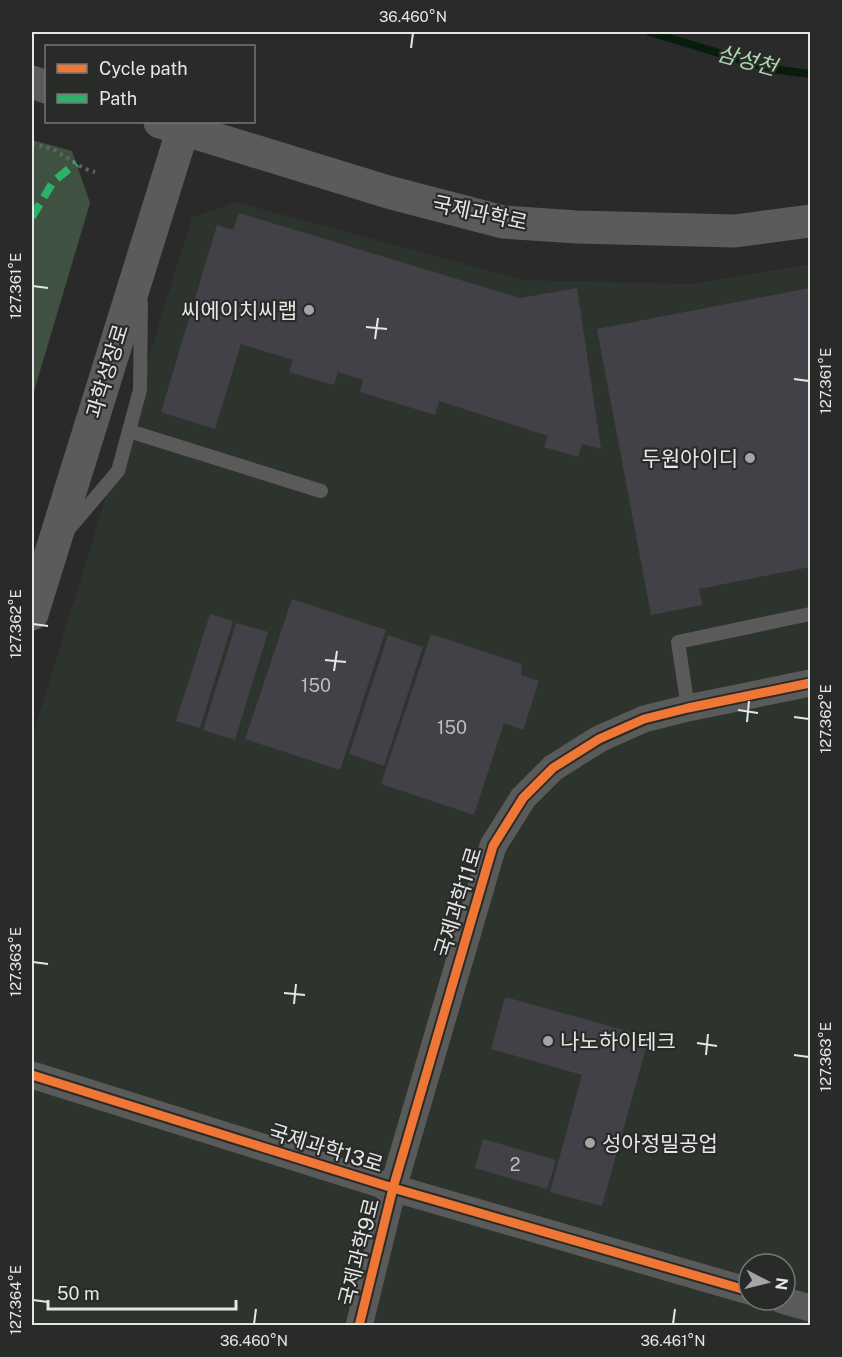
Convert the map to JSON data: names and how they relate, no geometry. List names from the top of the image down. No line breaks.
{"streets":{"street":["국제과학로","과학성장로","국제과학11로","국제과학13로","국제과학9로"]},"crossings":[["국제과학로","과학성장로"],["국제과학11로","국제과학13로"],["국제과학11로","국제과학9로"],["국제과학13로","국제과학9로"]],"water":["삼성천"],"places":["씨에이치씨랩","두원아이디","나노하이테크","성아정밀공업"],"house_numbers":["150","150","2"],"legend":["Cycle path","Path"],"scale_bar":"50 m","north":"right","coordinates":["36.460°N","127.361°E","127.362°E","127.363°E","127.364°E","36.461°N"]}
